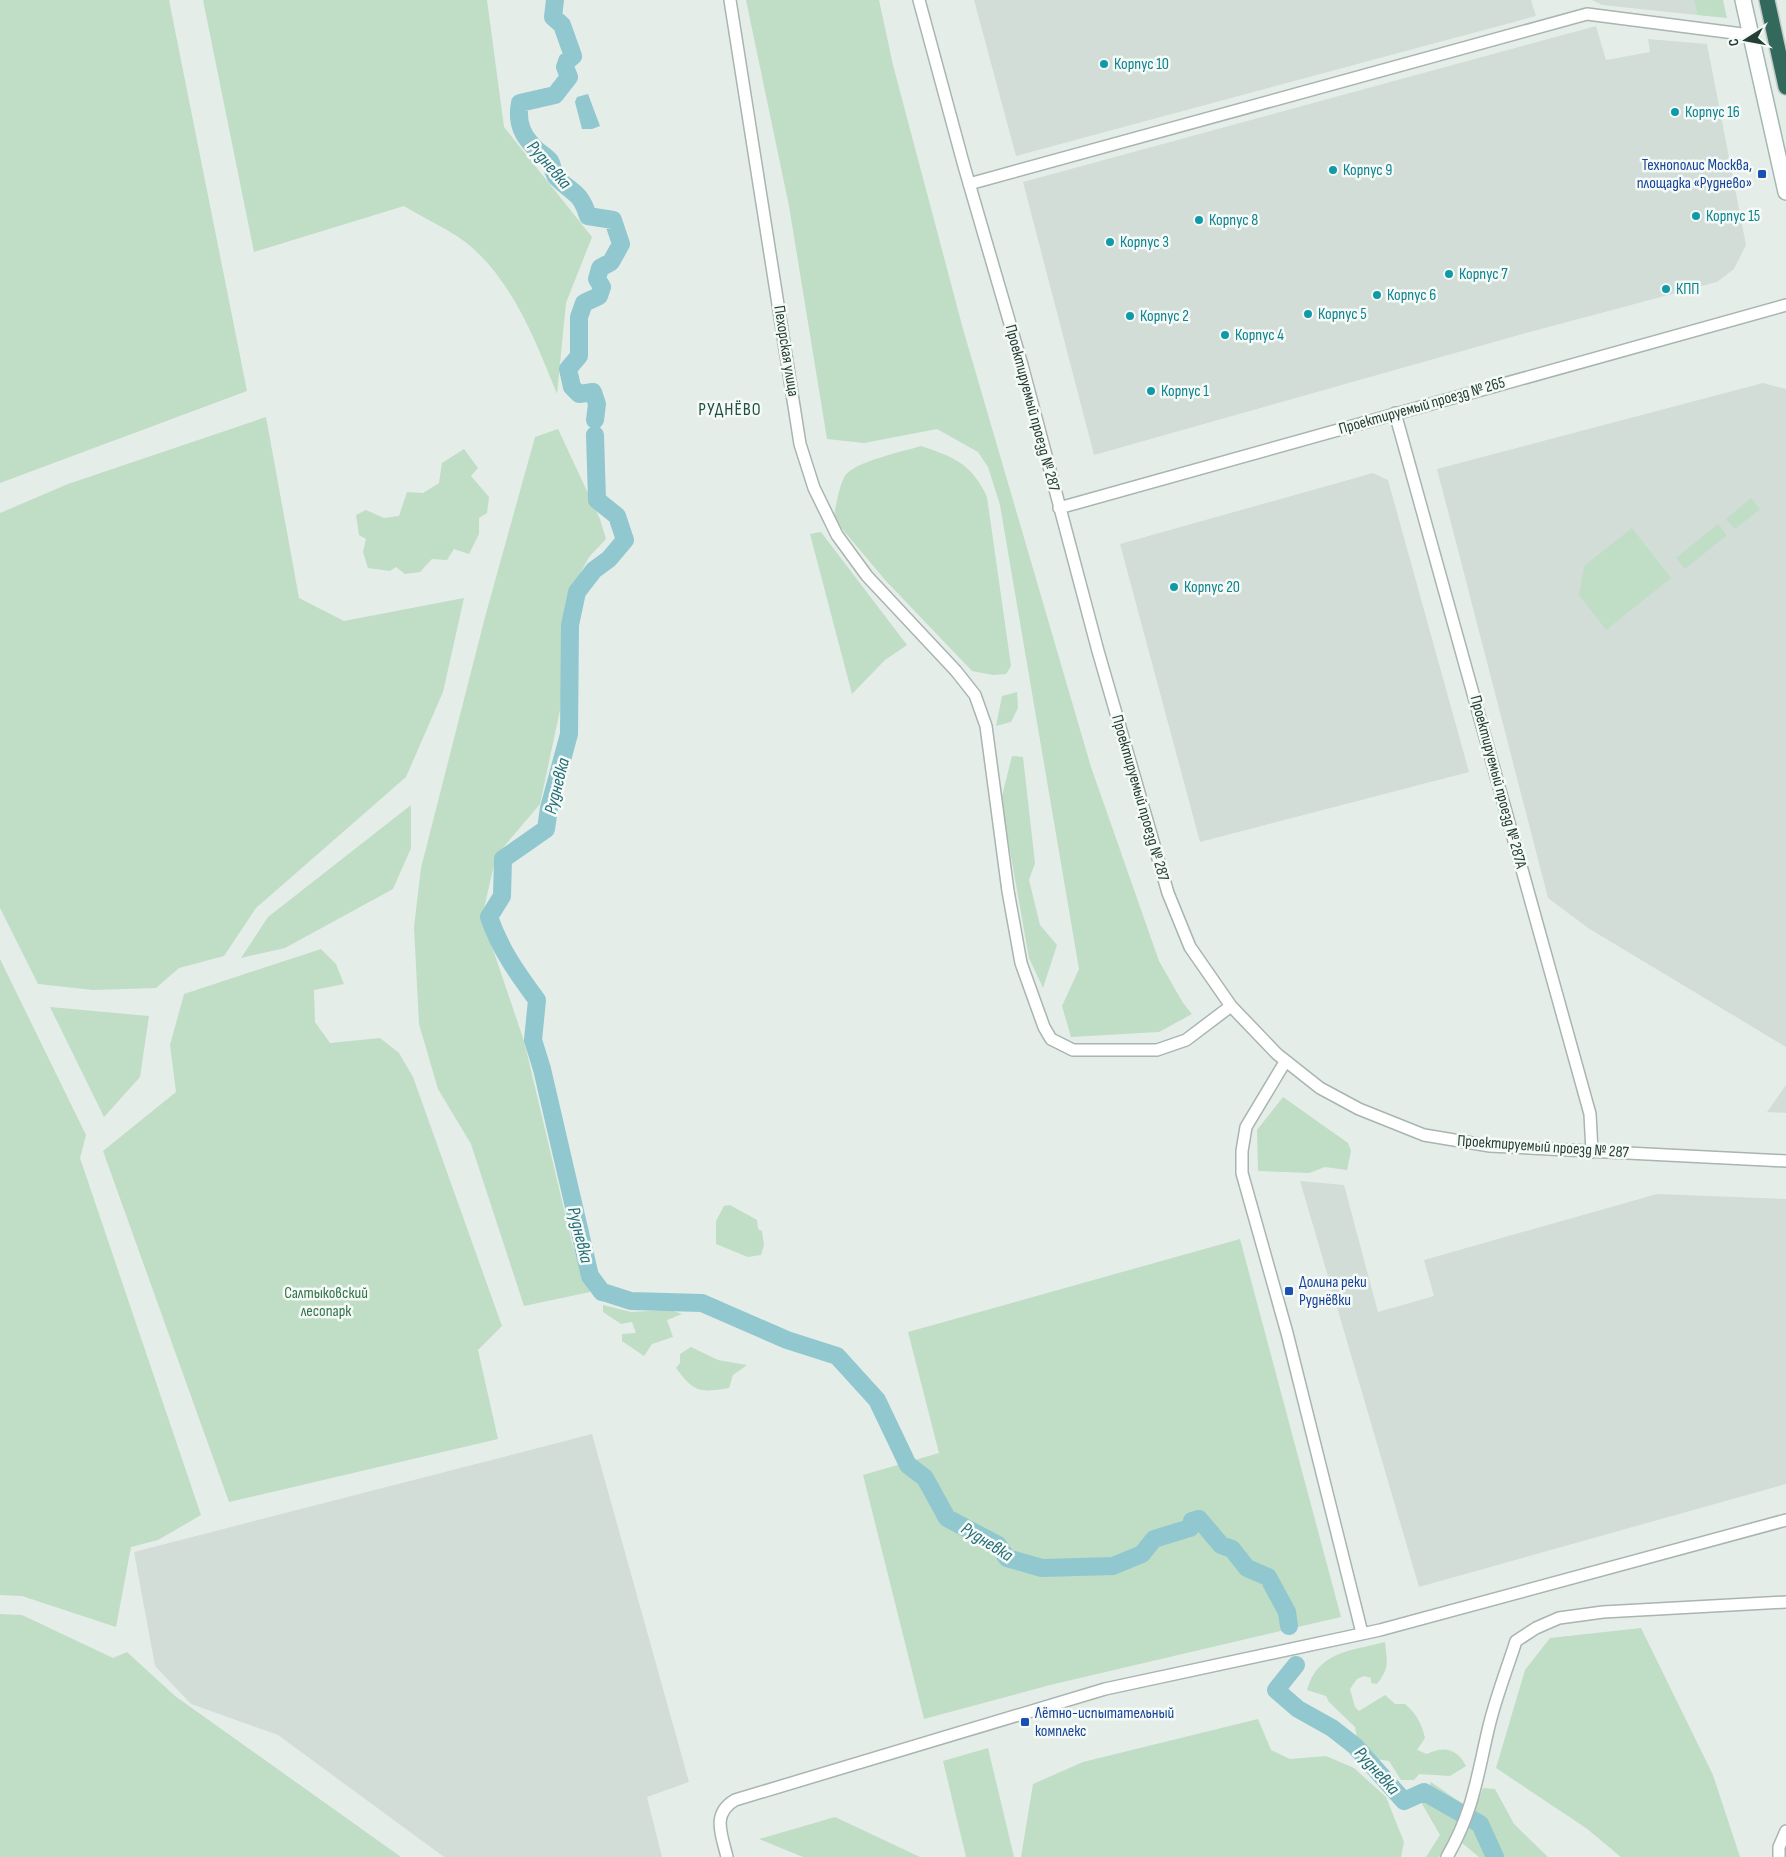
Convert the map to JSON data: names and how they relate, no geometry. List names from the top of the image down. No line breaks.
{"streets":{"street":["Пехорская улица","Проектируемый проезд № 265","Проектируемый проезд № 287","Проектируемый проезд № 287А"]},"crossings":[["Пехорская улица","Проектируемый проезд № 287"],["Проектируемый проезд № 265","Проектируемый проезд № 287"],["Проектируемый проезд № 265","Проектируемый проезд № 287А"],["Проектируемый проезд № 287","Проектируемый проезд № 287А"]],"districts":["РУДНЁВО"],"water":["Рудневка"],"parks":["Салтыковский лесопарк"],"places":{"other":["Корпус 10","Корпус 16","Корпус 9","Корпус 15","Корпус 8","Корпус 3","Корпус 7","КПП","Корпус 6","Корпус 5","Корпус 2","Корпус 4","Корпус 1","Корпус 20"],"transit":["Технополис Москва, площадка «Руднево»","Долина реки Руднёвки","Лётно-испытательный комплекс"]},"north":"left"}
